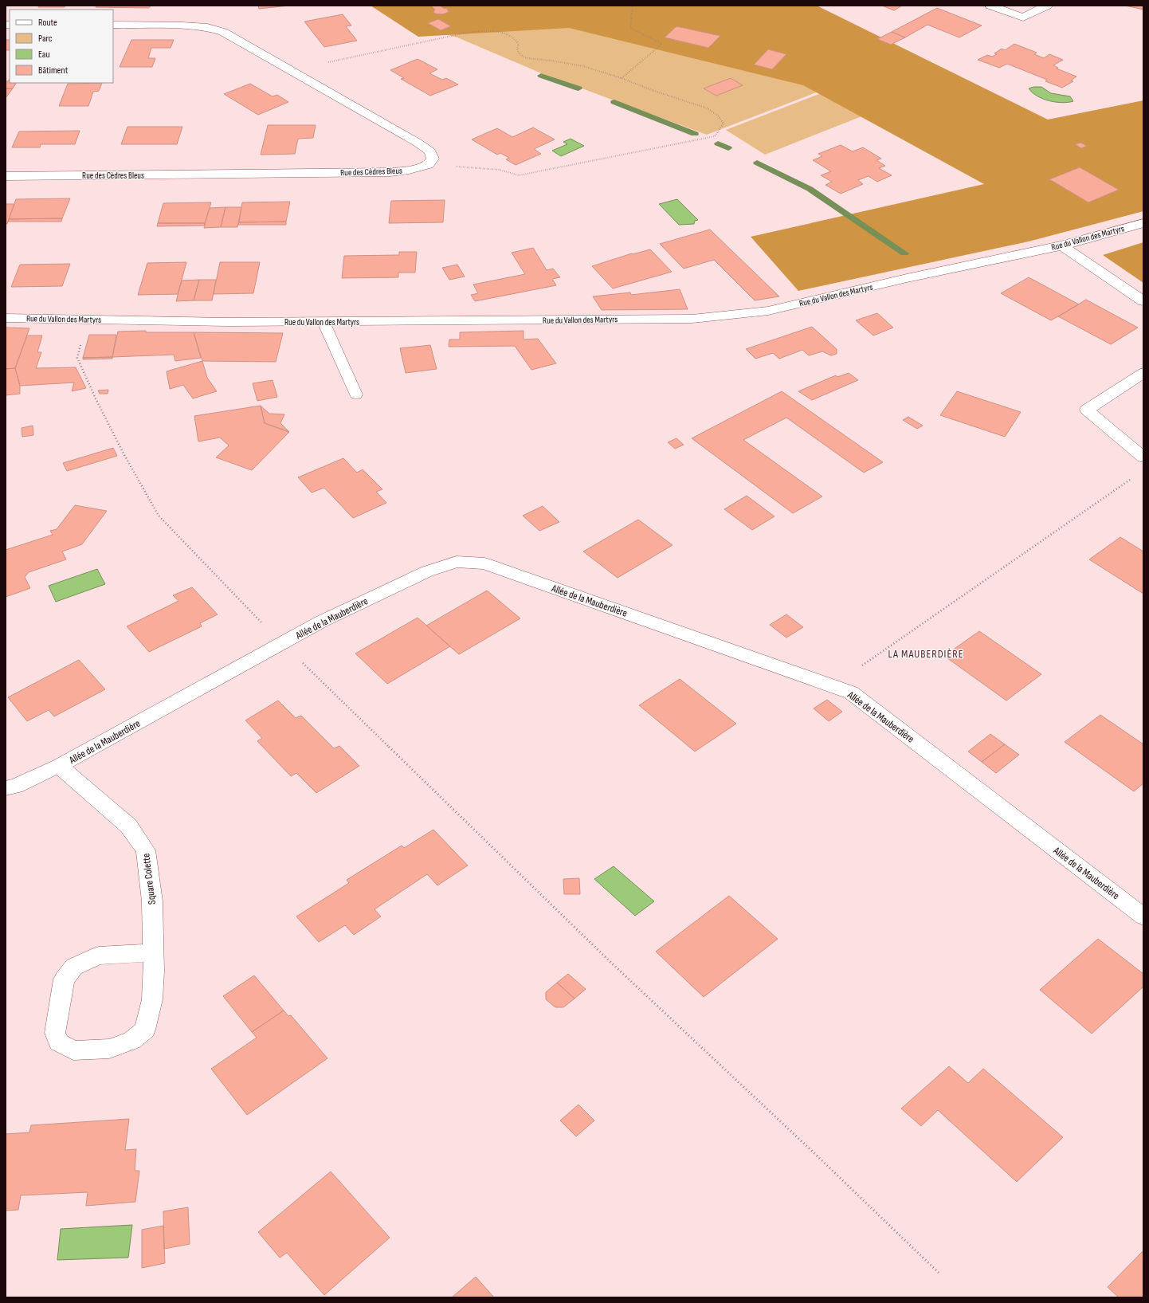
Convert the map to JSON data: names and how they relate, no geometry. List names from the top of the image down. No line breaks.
{"streets":{"street":["Rue des Cèdres Bleus","Rue du Vallon des Martyrs","Allée de la Mauberdière","Square Colette"]},"crossings":[["Allée de la Mauberdière","Square Colette"]],"districts":["LA MAUBERDIÈRE"],"legend":["Route","Parc","Eau","Bâtiment"]}
